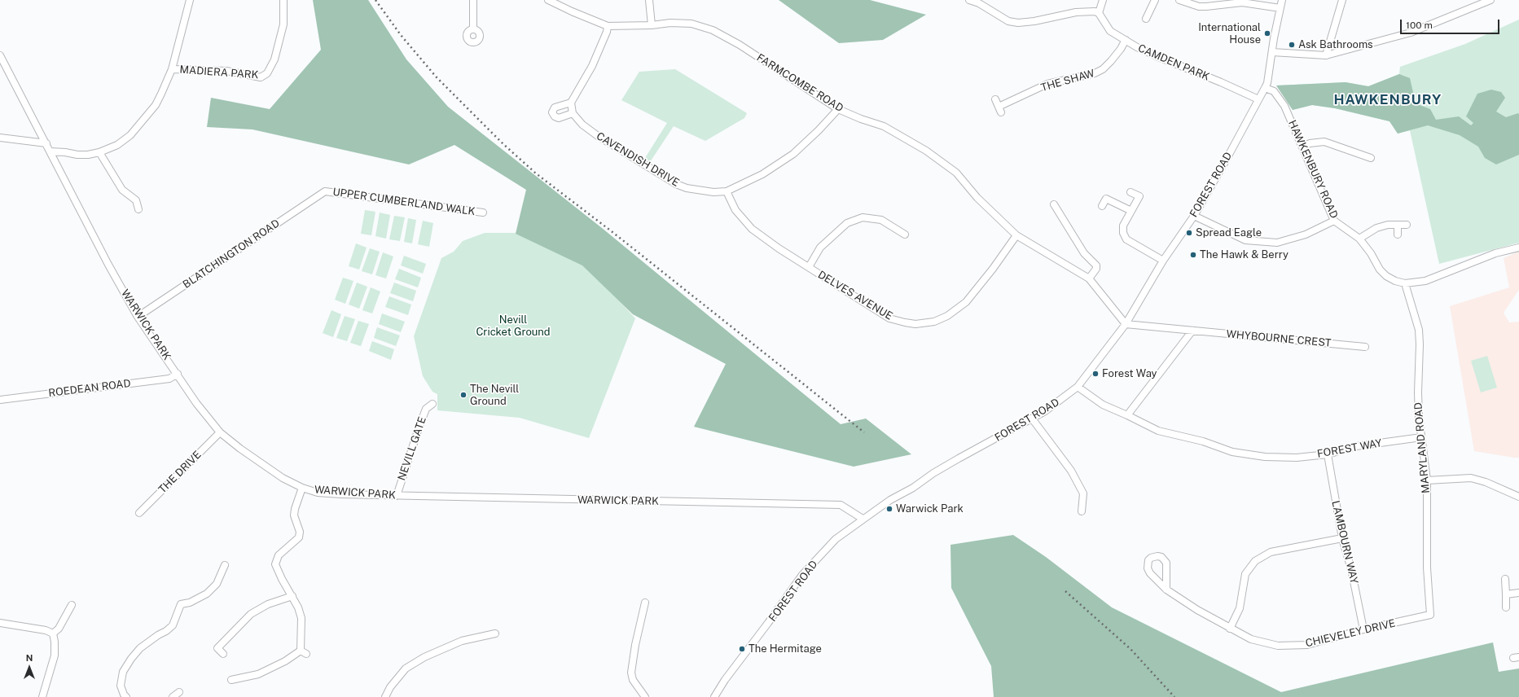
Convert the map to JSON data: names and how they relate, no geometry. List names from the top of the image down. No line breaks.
{"streets":{"street":["CAMDEN PARK","MADIERA PARK","THE SHAW","FARMCOMBE ROAD","CAVENDISH DRIVE","HAWKENBURY ROAD","FOREST ROAD","UPPER CUMBERLAND WALK","BLATCHINGTON ROAD","DELVES AVENUE","WARWICK PARK","WHYBOURNE CREST","ROEDEAN ROAD","MARYLAND ROAD","NEVILL GATE","FOREST WAY","THE DRIVE","LAMBOURN WAY","CHIEVELEY DRIVE"]},"crossings":[["CAMDEN PARK","THE SHAW"],["CAMDEN PARK","FOREST ROAD"],["FARMCOMBE ROAD","CAVENDISH DRIVE"],["FARMCOMBE ROAD","FOREST ROAD"],["FARMCOMBE ROAD","DELVES AVENUE"],["FARMCOMBE ROAD","WHYBOURNE CREST"],["CAVENDISH DRIVE","DELVES AVENUE"],["HAWKENBURY ROAD","FOREST ROAD"],["HAWKENBURY ROAD","MARYLAND ROAD"],["FOREST ROAD","WARWICK PARK"],["FOREST ROAD","WHYBOURNE CREST"],["FOREST ROAD","FOREST WAY"],["UPPER CUMBERLAND WALK","BLATCHINGTON ROAD"],["BLATCHINGTON ROAD","WARWICK PARK"],["WARWICK PARK","ROEDEAN ROAD"],["WARWICK PARK","NEVILL GATE"],["WARWICK PARK","THE DRIVE"],["MARYLAND ROAD","FOREST WAY"],["MARYLAND ROAD","CHIEVELEY DRIVE"],["FOREST WAY","LAMBOURN WAY"],["LAMBOURN WAY","CHIEVELEY DRIVE"]],"districts":["HAWKENBURY"],"parks":["Nevill Cricket Ground"],"places":["International House","Ask Bathrooms","Spread Eagle","The Hawk & Berry","Forest Way","The Nevill Ground","Warwick Park","The Hermitage"],"scale_bar":"100 m","north":"top"}
